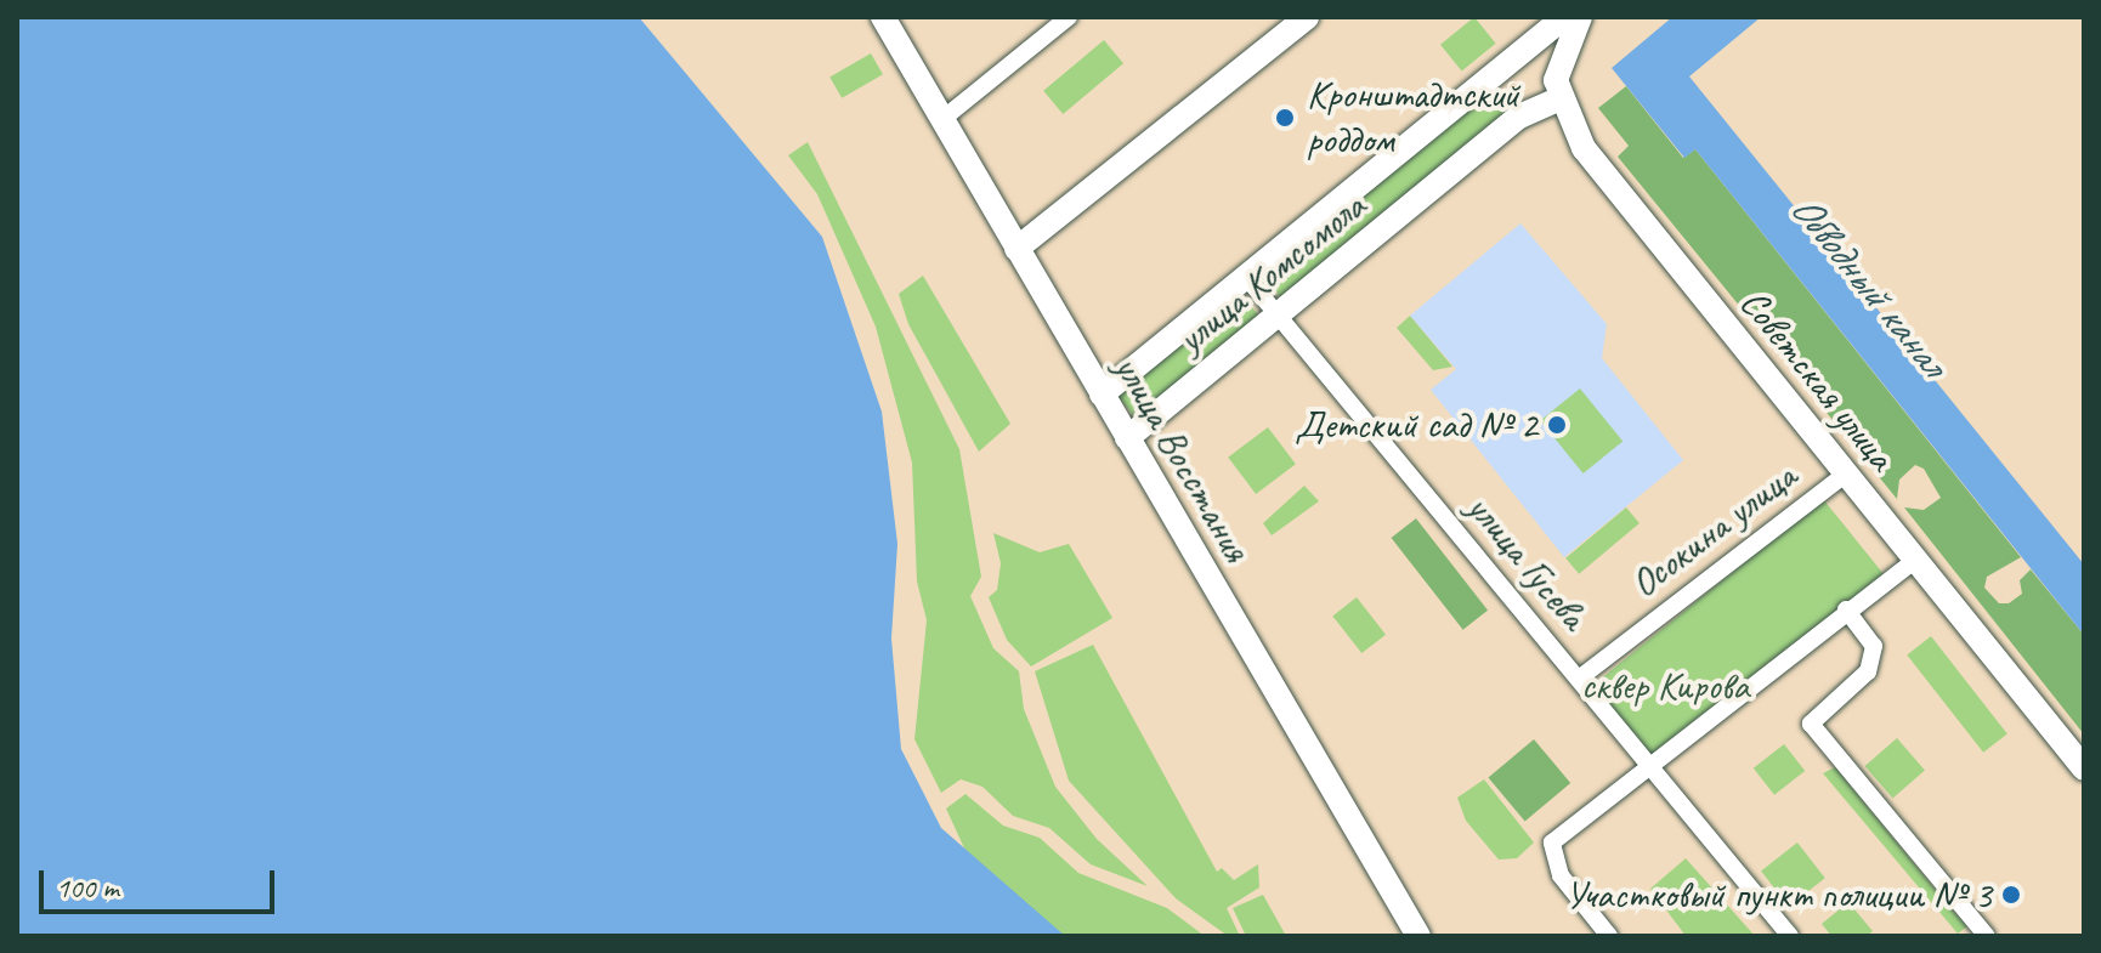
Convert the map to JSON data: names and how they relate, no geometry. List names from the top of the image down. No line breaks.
{"streets":{"street":["улица Комсомола","Советская улица","улица Восстания","Осокина улица","улица Гусева"]},"crossings":[["улица Комсомола","Советская улица"],["улица Комсомола","улица Восстания"],["улица Комсомола","улица Гусева"],["Советская улица","Осокина улица"],["Осокина улица","улица Гусева"]],"water":["Обводный канал"],"parks":["сквер Кирова"],"places":["Кронштадтский роддом","Детский сад № 2","Участковый пункт полиции № 3"],"scale_bar":"100 m"}
